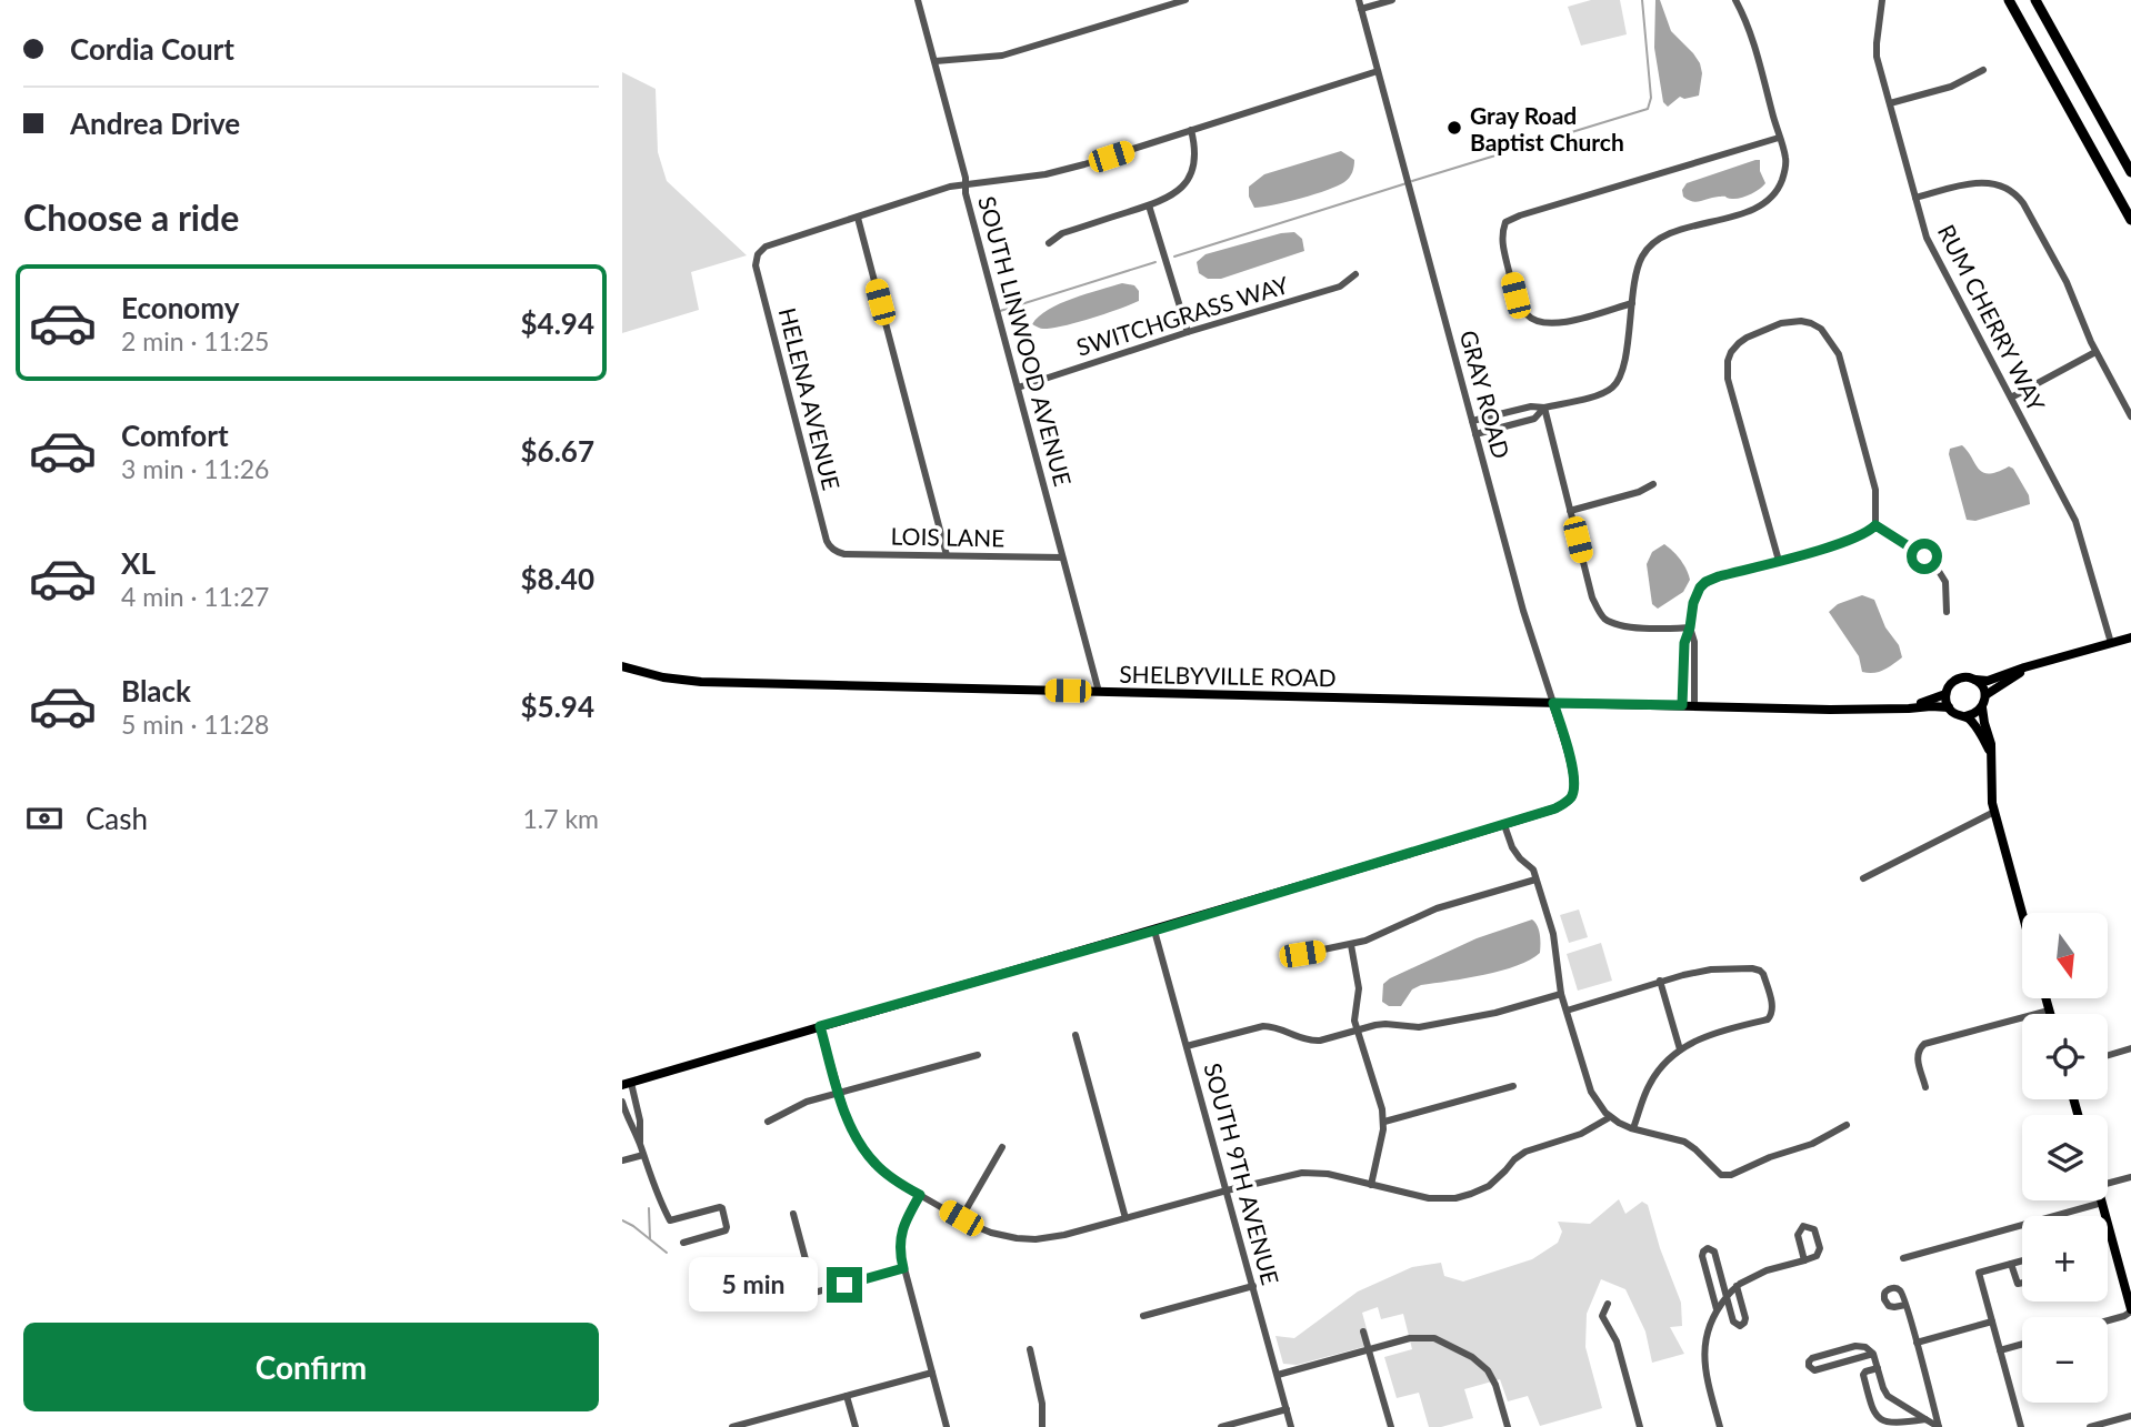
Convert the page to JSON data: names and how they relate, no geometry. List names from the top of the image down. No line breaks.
{"streets":{"main road":["GRAY ROAD","SHELBYVILLE ROAD"],"street":["SWITCHGRASS WAY","RUM CHERRY WAY","SOUTH LINWOOD AVENUE","HELENA AVENUE","LOIS LANE","SOUTH 9TH AVENUE"]},"crossings":[["SWITCHGRASS WAY","SOUTH LINWOOD AVENUE"],["SOUTH LINWOOD AVENUE","LOIS LANE"],["SOUTH LINWOOD AVENUE","SHELBYVILLE ROAD"],["GRAY ROAD","SHELBYVILLE ROAD"],["HELENA AVENUE","LOIS LANE"]],"places":["Gray Road Baptist Church"],"north":"bottom","page":{"banner":["Cordia Court","Andrea Drive"],"heading":"Choose a ride","list":[{"name":"Economy","note":"2 min · 11:25","value":"$4.94"},{"name":"Comfort","note":"3 min · 11:26","value":"$6.67"},{"name":"XL","note":"4 min · 11:27","value":"$8.40"},{"name":"Black","note":"5 min · 11:28","value":"$5.94"}],"pay":["Cash","1.7 km"],"map_buttons":["+","−"],"bubble":"5 min","buttons":"Confirm"}}
